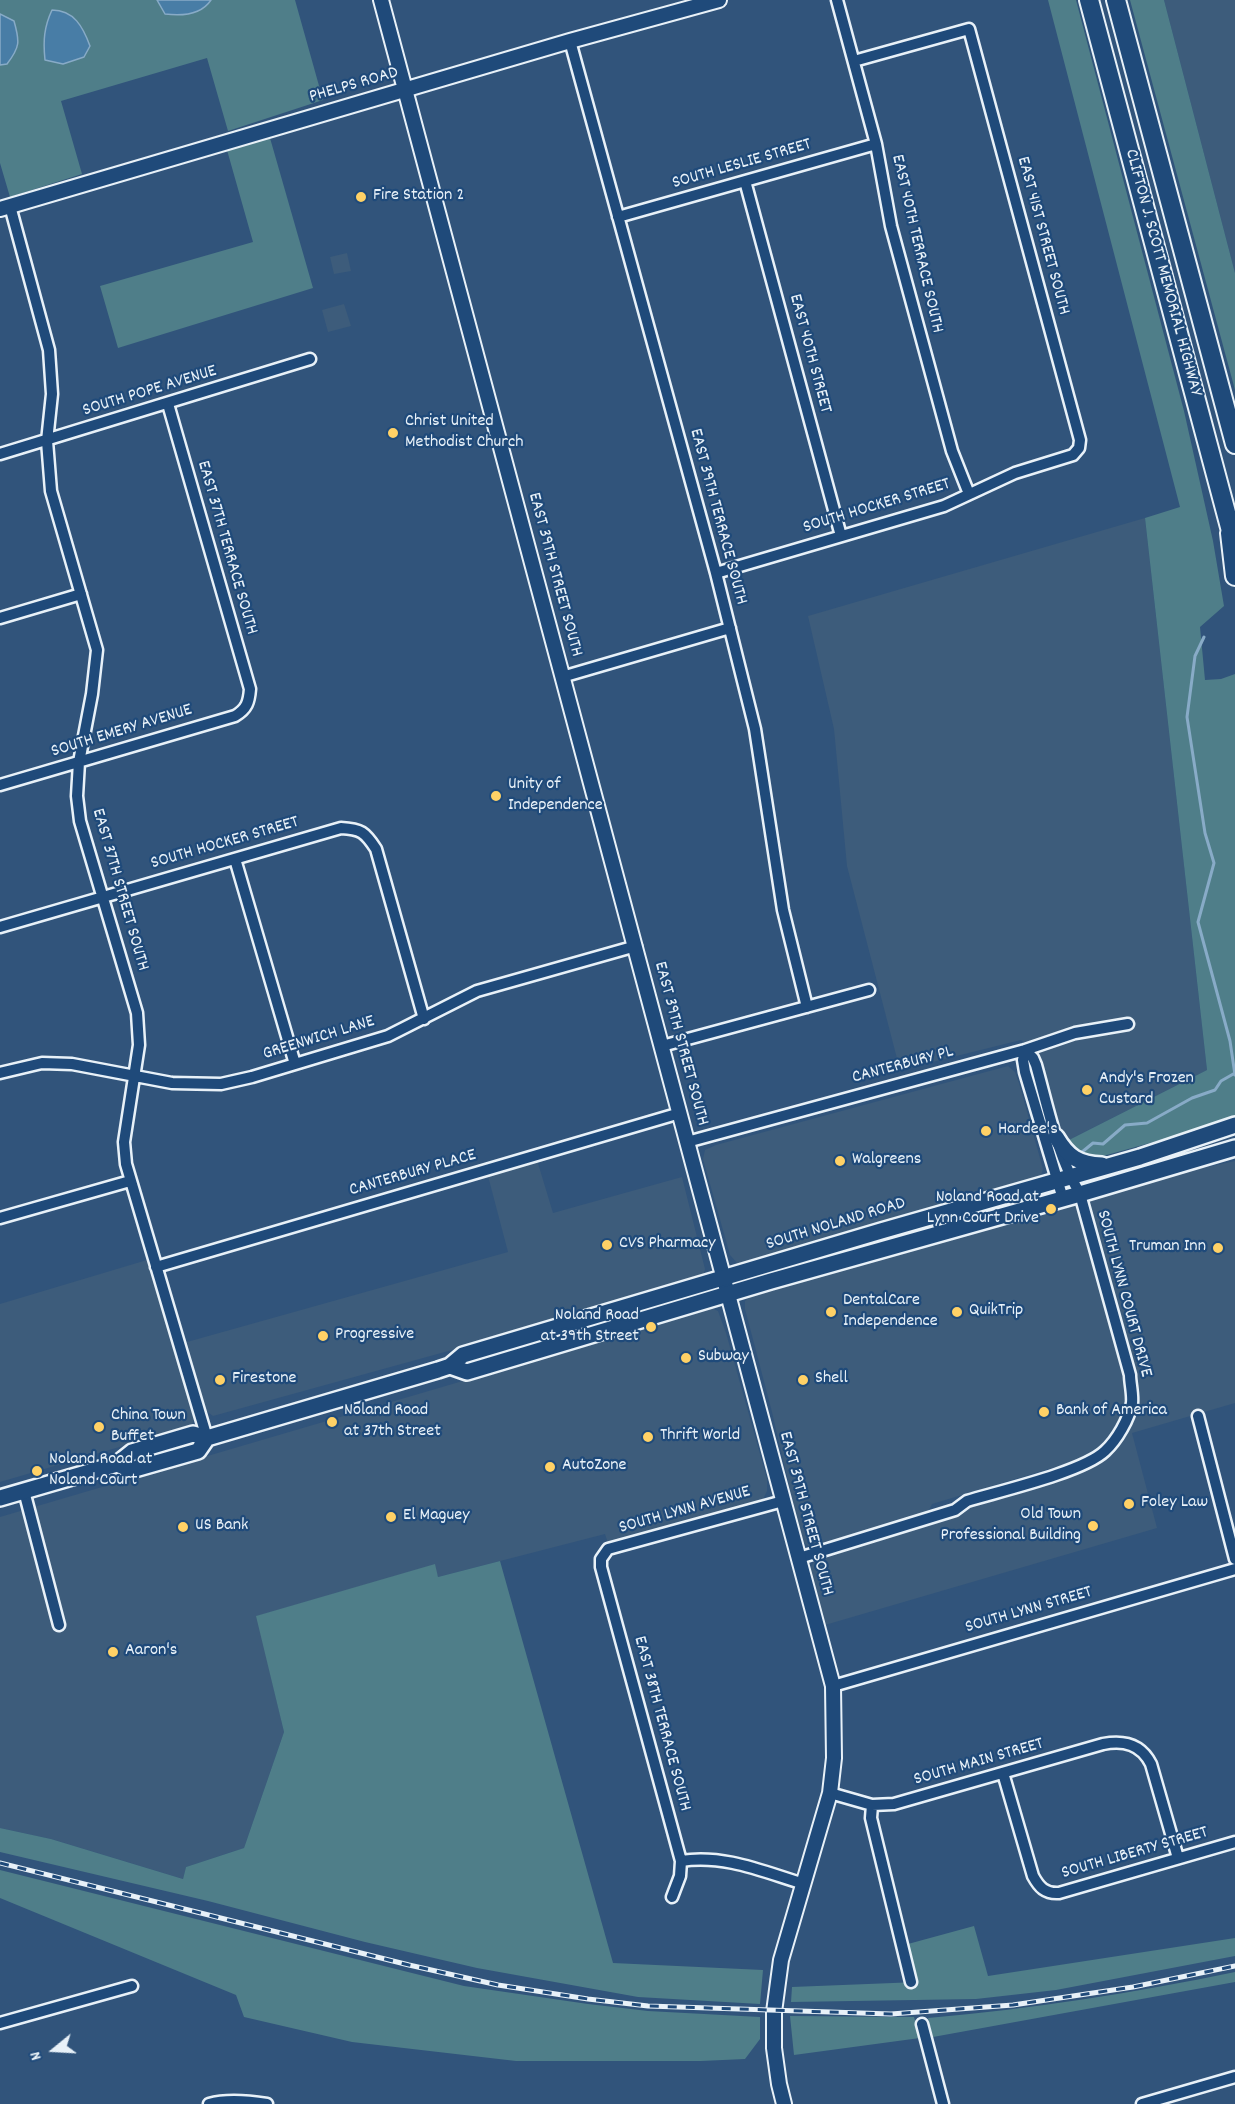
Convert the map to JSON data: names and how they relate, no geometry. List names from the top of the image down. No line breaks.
{"streets":{"highway":["CLIFTON J. SCOTT MEMORIAL HIGHWAY"],"main road":["PHELPS ROAD","EAST 39TH STREET SOUTH","SOUTH NOLAND ROAD"],"street":["SOUTH LESLIE STREET","EAST 41ST STREET SOUTH","EAST 40TH TERRACE SOUTH","EAST 40TH STREET","SOUTH POPE AVENUE","SOUTH HOCKER STREET","EAST 39TH TERRACE SOUTH","EAST 37TH TERRACE SOUTH","SOUTH EMERY AVENUE","EAST 37TH STREET SOUTH","GREENWICH LANE","CANTERBURY PL","CANTERBURY PLACE","SOUTH LYNN COURT DRIVE","SOUTH LYNN AVENUE","SOUTH LYNN STREET","EAST 38TH TERRACE SOUTH","SOUTH MAIN STREET","SOUTH LIBERTY STREET"]},"crossings":[["PHELPS ROAD","EAST 39TH TERRACE SOUTH"],["PHELPS ROAD","EAST 39TH STREET SOUTH"],["PHELPS ROAD","EAST 37TH STREET SOUTH"],["SOUTH LESLIE STREET","EAST 40TH TERRACE SOUTH"],["SOUTH LESLIE STREET","EAST 40TH STREET"],["SOUTH LESLIE STREET","EAST 39TH TERRACE SOUTH"],["EAST 41ST STREET SOUTH","EAST 40TH TERRACE SOUTH"],["EAST 41ST STREET SOUTH","SOUTH HOCKER STREET"],["EAST 40TH TERRACE SOUTH","SOUTH HOCKER STREET"],["EAST 40TH STREET","SOUTH HOCKER STREET"],["SOUTH POPE AVENUE","EAST 37TH TERRACE SOUTH"],["SOUTH POPE AVENUE","EAST 37TH STREET SOUTH"],["SOUTH HOCKER STREET","EAST 39TH TERRACE SOUTH"],["SOUTH HOCKER STREET","EAST 37TH STREET SOUTH"],["SOUTH HOCKER STREET","GREENWICH LANE"],["EAST 37TH TERRACE SOUTH","SOUTH EMERY AVENUE"],["EAST 39TH STREET SOUTH","GREENWICH LANE"],["EAST 39TH STREET SOUTH","CANTERBURY PL"],["EAST 39TH STREET SOUTH","CANTERBURY PLACE"],["EAST 39TH STREET SOUTH","SOUTH NOLAND ROAD"],["EAST 39TH STREET SOUTH","SOUTH LYNN COURT DRIVE"],["EAST 39TH STREET SOUTH","SOUTH LYNN AVENUE"],["EAST 39TH STREET SOUTH","SOUTH LYNN STREET"],["EAST 39TH STREET SOUTH","SOUTH MAIN STREET"],["SOUTH EMERY AVENUE","EAST 37TH STREET SOUTH"],["EAST 37TH STREET SOUTH","GREENWICH LANE"],["EAST 37TH STREET SOUTH","CANTERBURY PLACE"],["EAST 37TH STREET SOUTH","SOUTH NOLAND ROAD"],["CANTERBURY PL","SOUTH LYNN COURT DRIVE"],["SOUTH NOLAND ROAD","SOUTH LYNN COURT DRIVE"],["SOUTH LYNN AVENUE","EAST 38TH TERRACE SOUTH"],["SOUTH MAIN STREET","SOUTH LIBERTY STREET"]],"places":["Fire Station 2","Christ United Methodist Church","Unity of Independence","Andy's Frozen Custard","Hardee's","Walgreens","Noland Road at Lynn Court Drive","CVS Pharmacy","Truman Inn","DentalCare Independence","QuikTrip","Noland Road at 39th Street","Progressive","Subway","Firestone","Shell","Bank of America","Noland Road at 37th Street","China Town Buffet","Thrift World","AutoZone","Noland Road at Noland Court","Foley Law","El Maguey","Old Town Professional Building","US Bank","Aaron's"],"north":"left"}
